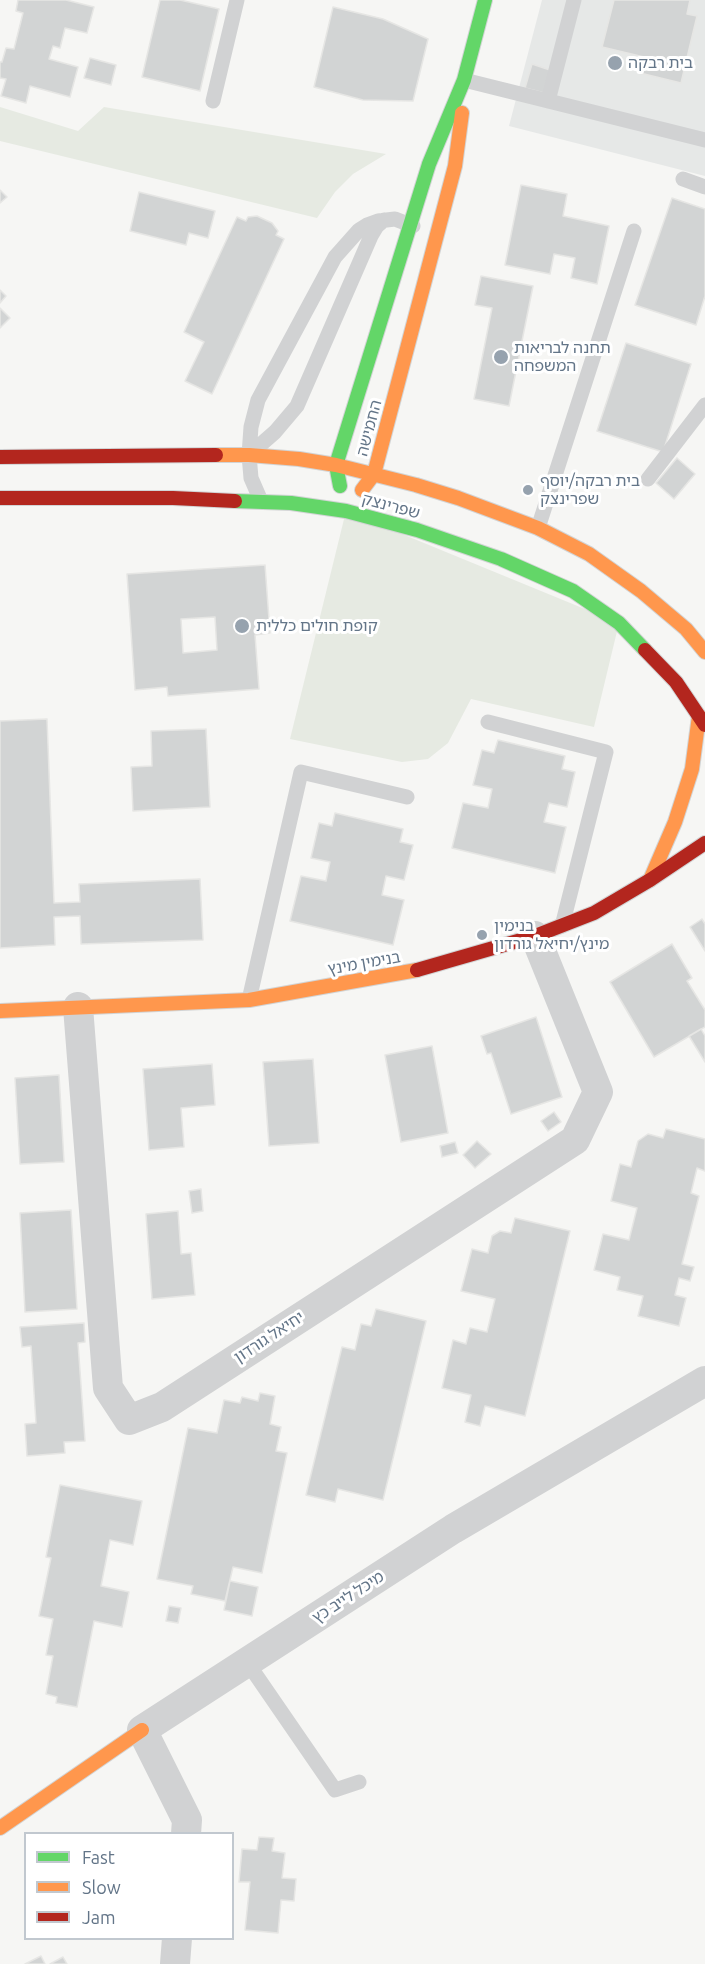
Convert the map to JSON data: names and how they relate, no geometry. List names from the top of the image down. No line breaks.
{"streets":{"street":["החמישה","שפרינצק","בנימין מינץ","יחיאל גורדון","מיכל לייב כץ"]},"crossings":[["החמישה","שפרינצק"],["בנימין מינץ","יחיאל גורדון"]],"places":["בית רבקה","תחנה לבריאות המשפחה","בית רבקה/יוסף שפרינצק","קופת חולים כללית","בנימין מינץ/יחיאל גורדון"],"legend":["Fast","Slow","Jam"]}
